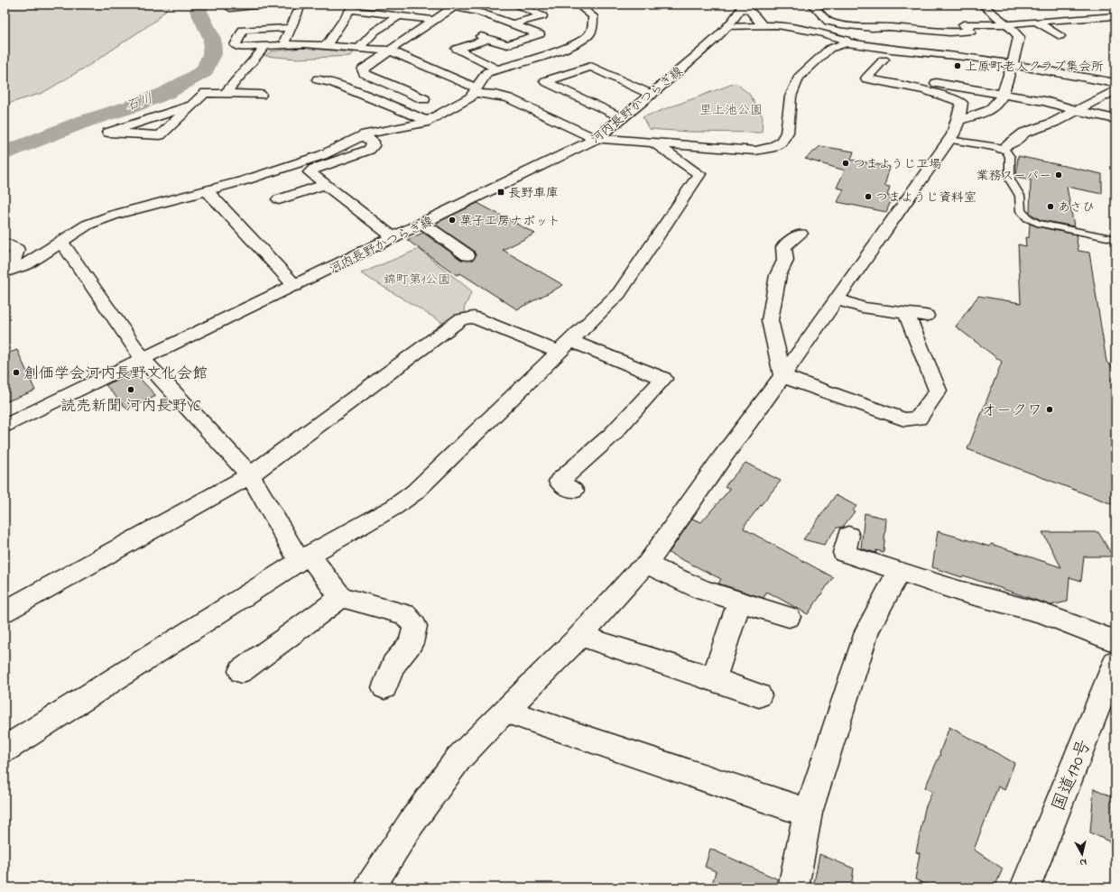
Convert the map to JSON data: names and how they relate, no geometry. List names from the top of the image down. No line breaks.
{"streets":{"main road":["河内長野かつらぎ線","国道170号"]},"water":["石川"],"parks":["里上池公園","錦町第1公園"],"places":{"other":["上原町老人クラブ集会所","つまようじ工場","業務スーパー","つまようじ資料室","あさひ","菓子工房ナボット","創価学会河内長野文化会館","読売新聞 河内長野YC","オークワ"],"transit":["長野車庫"]},"north":"bottom"}
